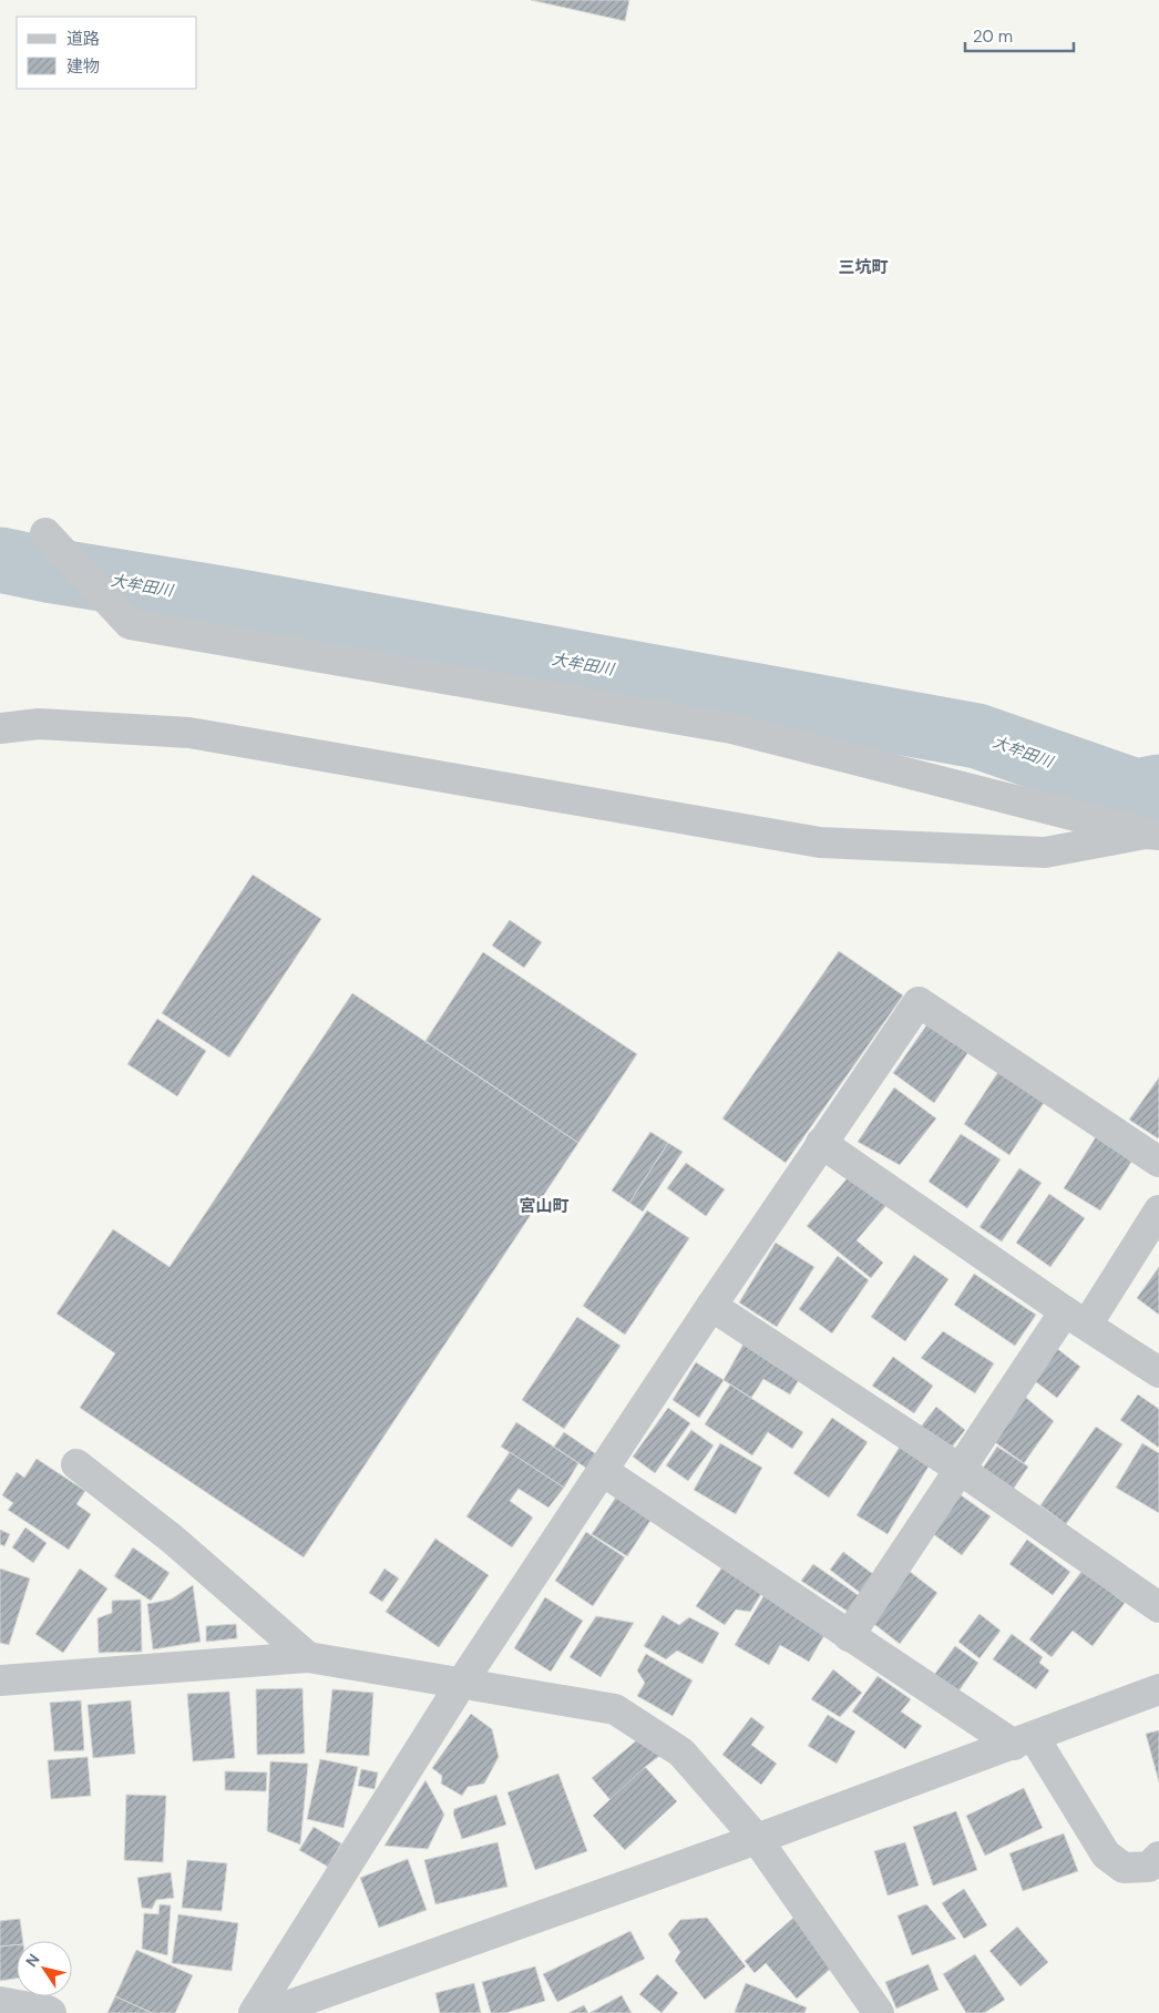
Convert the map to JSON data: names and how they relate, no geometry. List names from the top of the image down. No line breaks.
{"districts":["三坑町","宮山町"],"water":["大牟田川"],"legend":["道路","建物"],"scale_bar":"20 m","north":"top left"}
